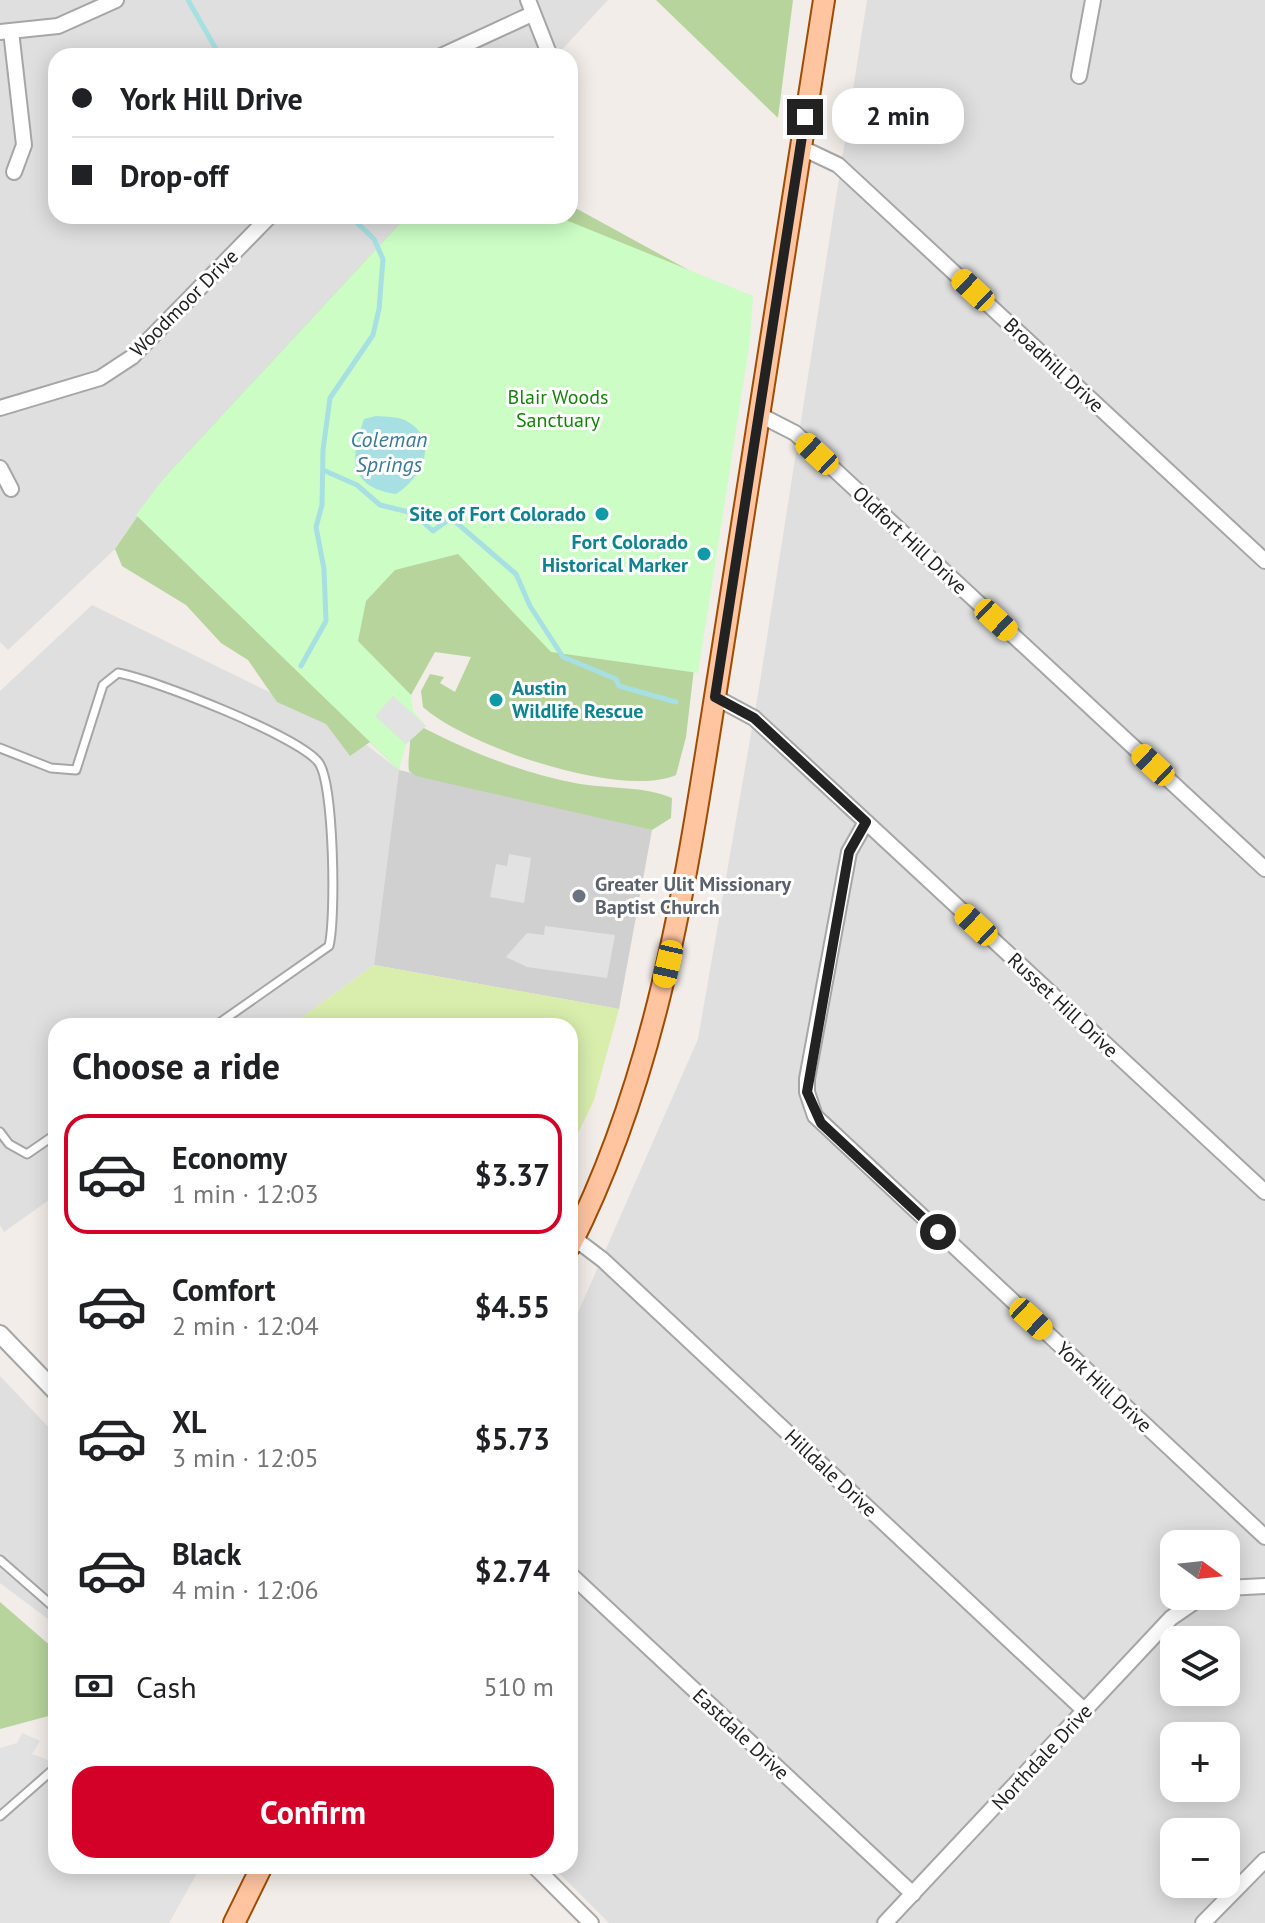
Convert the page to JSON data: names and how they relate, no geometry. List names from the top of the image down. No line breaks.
{"streets":{"street":["Woodmoor Drive","Broadhill Drive","Oldfort Hill Drive","Russet Hill Drive","York Hill Drive","Hilldale Drive","Eastdale Drive","Northdale Drive"]},"crossings":[["Russet Hill Drive","York Hill Drive"],["Hilldale Drive","Northdale Drive"],["Eastdale Drive","Northdale Drive"]],"water":["Coleman Springs"],"parks":["Blair Woods Sanctuary"],"places":["Site of Fort Colorado","Fort Colorado Historical Marker","Austin Wildlife Rescue","Greater Ulit Missionary Baptist Church"],"north":"right","page":{"banner":["York Hill Drive","Drop-off"],"bubble":"2 min","heading":"Choose a ride","list":[{"name":"Economy","note":"1 min · 12:03","value":"$3.37"},{"name":"Comfort","note":"2 min · 12:04","value":"$4.55"},{"name":"XL","note":"3 min · 12:05","value":"$5.73"},{"name":"Black","note":"4 min · 12:06","value":"$2.74"}],"map_buttons":["+","−"],"pay":["Cash","510 m"],"buttons":"Confirm"}}
